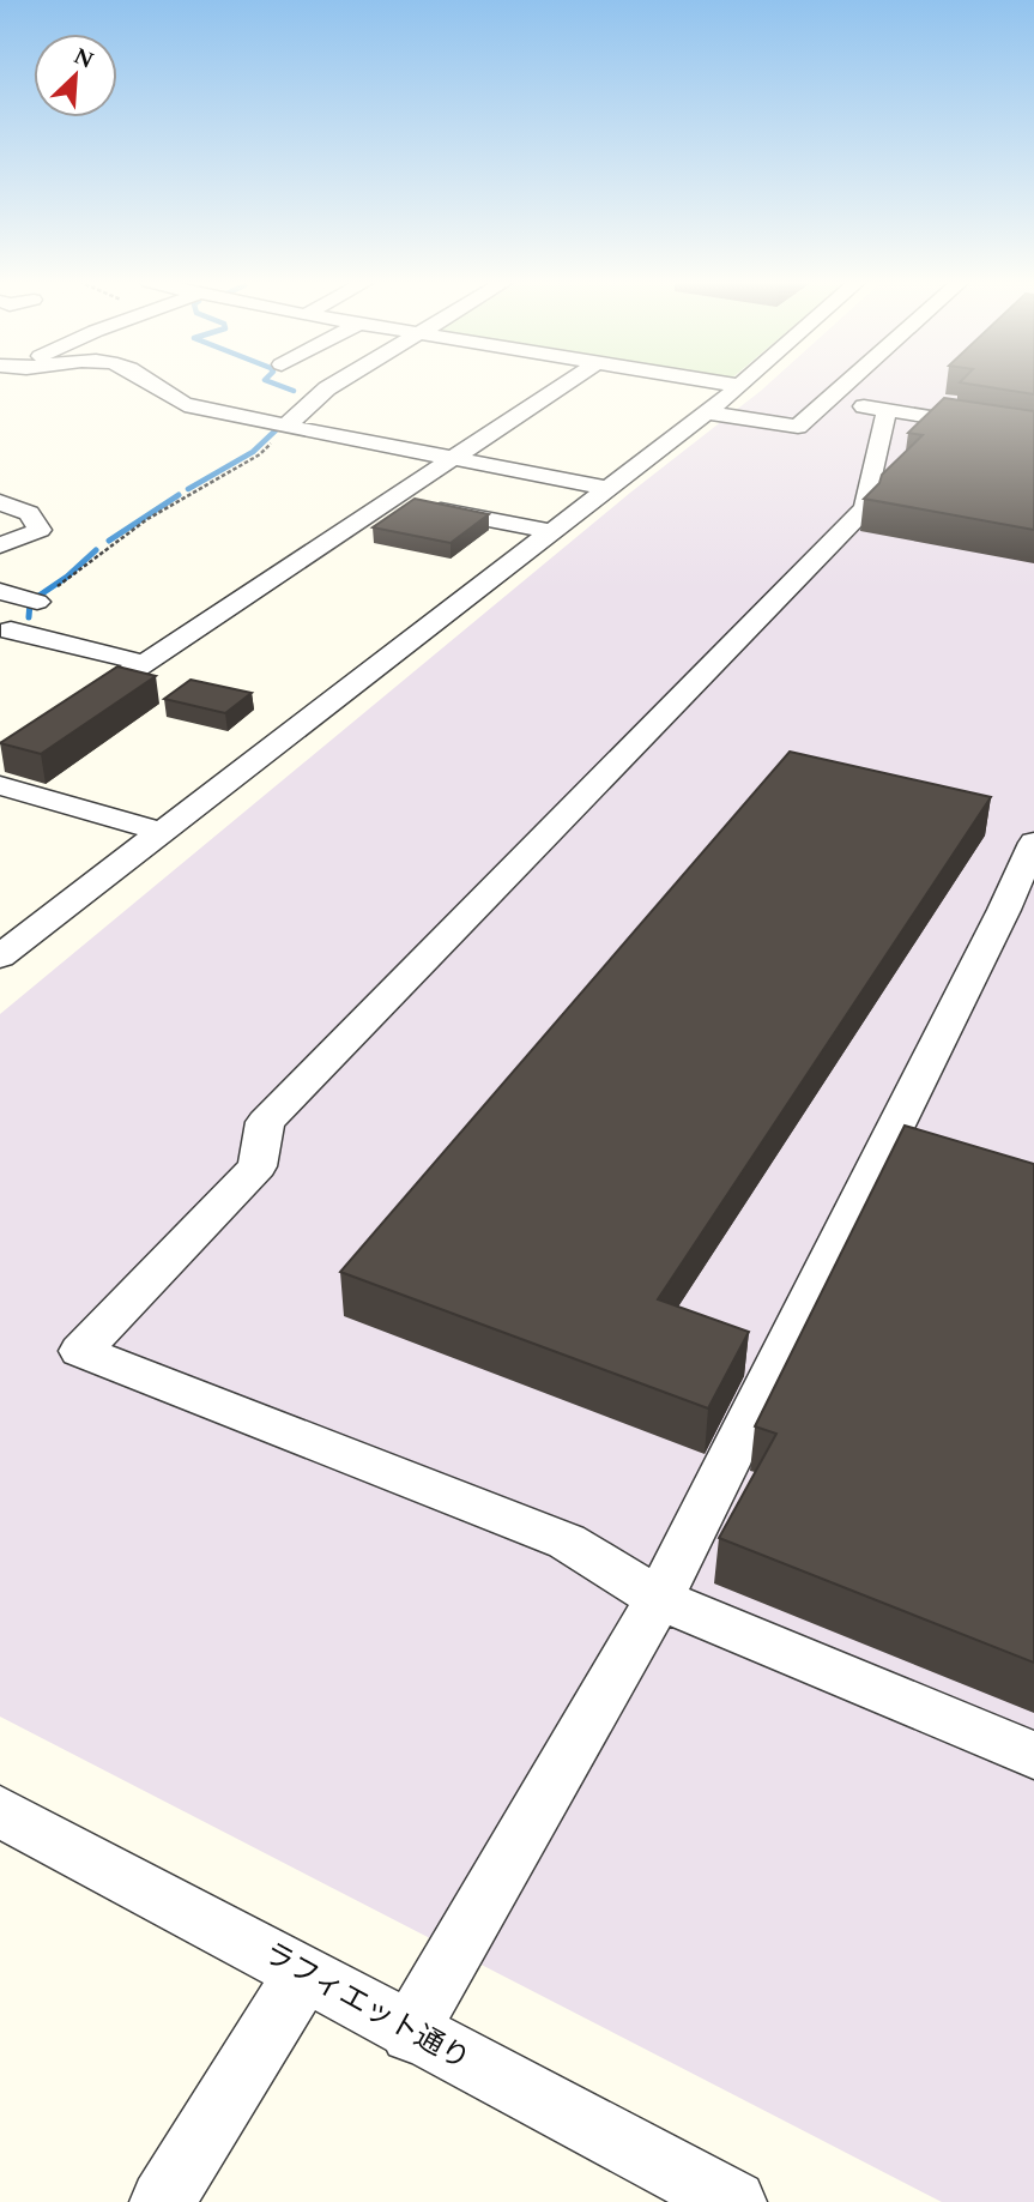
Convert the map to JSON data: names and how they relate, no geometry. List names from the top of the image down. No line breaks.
{"streets":{"street":["ラフィエット通り"]},"north":"top right"}
